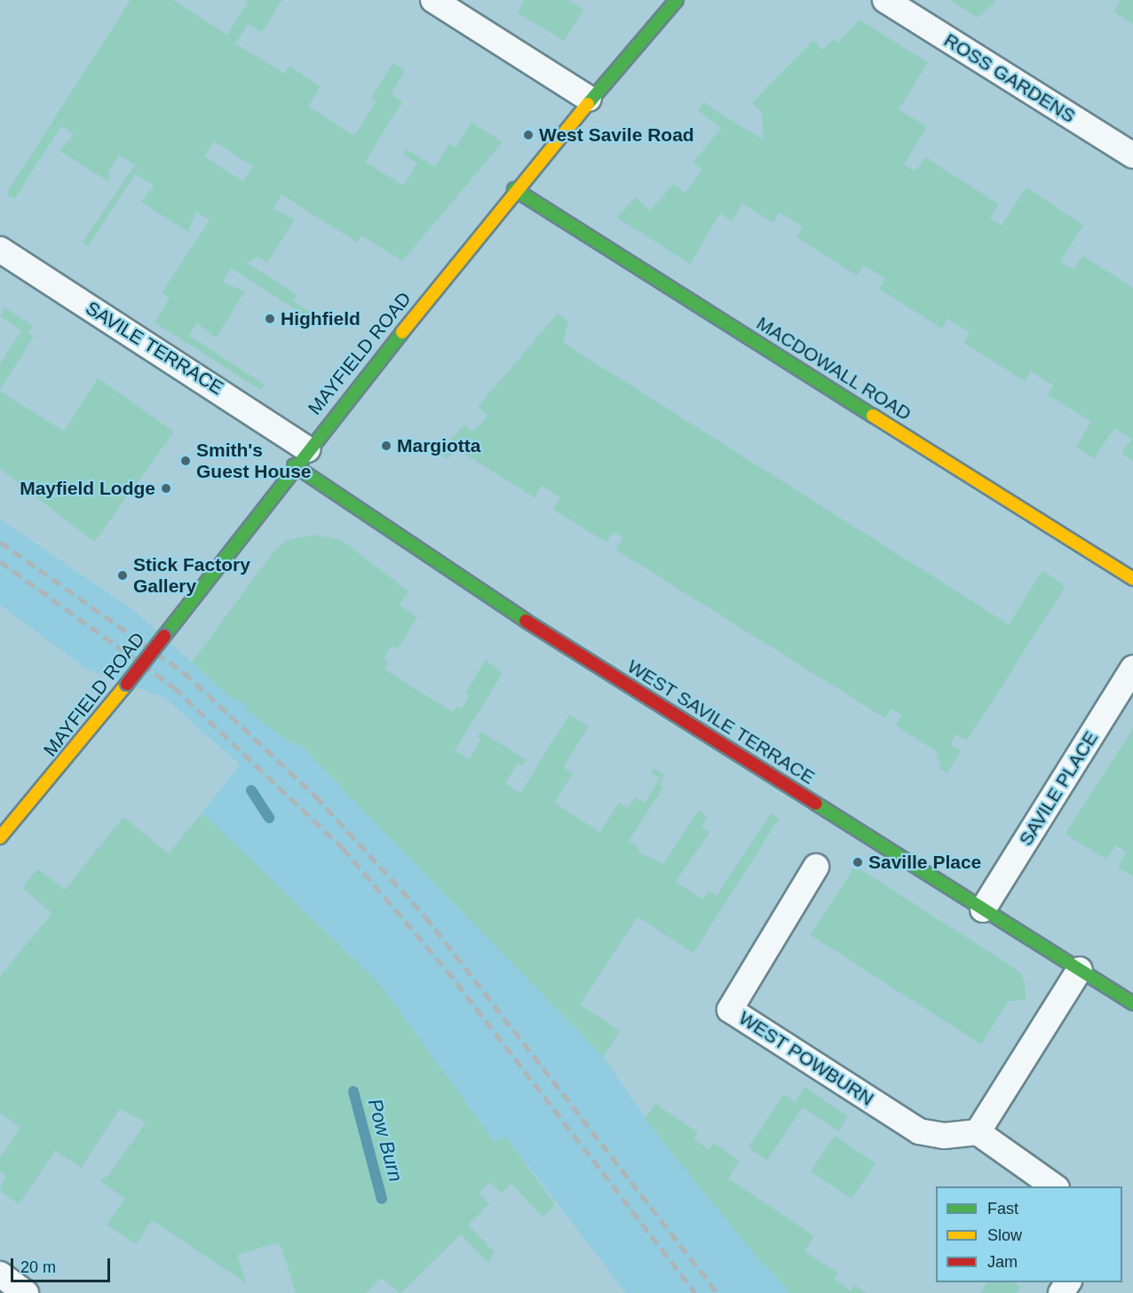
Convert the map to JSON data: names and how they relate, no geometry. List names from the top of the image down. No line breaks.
{"streets":{"street":["ROSS GARDENS","SAVILE TERRACE","MAYFIELD ROAD","MACDOWALL ROAD","WEST SAVILE TERRACE","SAVILE PLACE","WEST POWBURN"]},"crossings":[["SAVILE TERRACE","MAYFIELD ROAD"],["SAVILE TERRACE","WEST SAVILE TERRACE"],["MAYFIELD ROAD","MACDOWALL ROAD"],["MAYFIELD ROAD","WEST SAVILE TERRACE"],["WEST SAVILE TERRACE","SAVILE PLACE"]],"water":["Pow Burn"],"places":["West Savile Road","Highfield","Margiotta","Smith's Guest House","Mayfield Lodge","Stick Factory Gallery","Saville Place"],"legend":["Fast","Slow","Jam"],"scale_bar":"20 m"}
